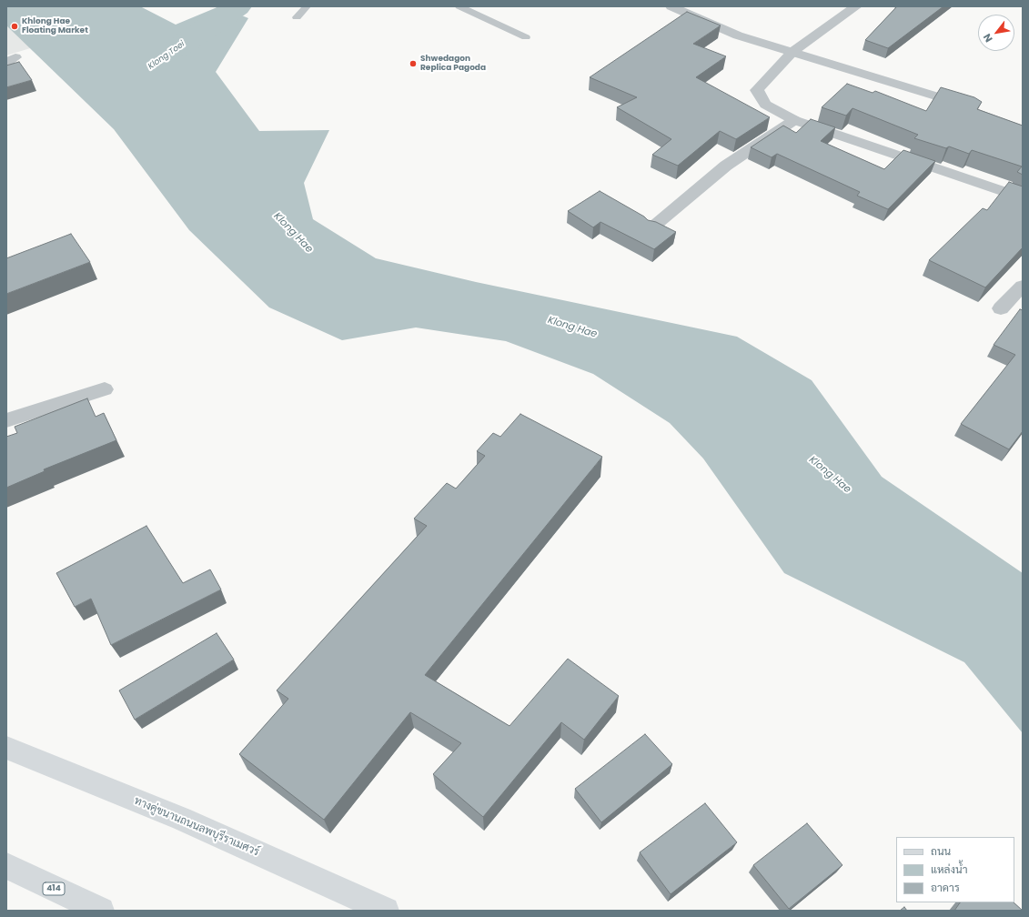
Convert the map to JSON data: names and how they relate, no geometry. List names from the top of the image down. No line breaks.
{"streets":{"main road":["ทางคู่ขนานถนนลพบุรีราเมศวร์","414"]},"water":["Klong Toei","Klong Hae"],"places":["Khlong Hae Floating Market","Shwedagon Replica Pagoda"],"legend":["ถนน","แหล่งน้ำ","อาคาร"],"north":"bottom left"}
